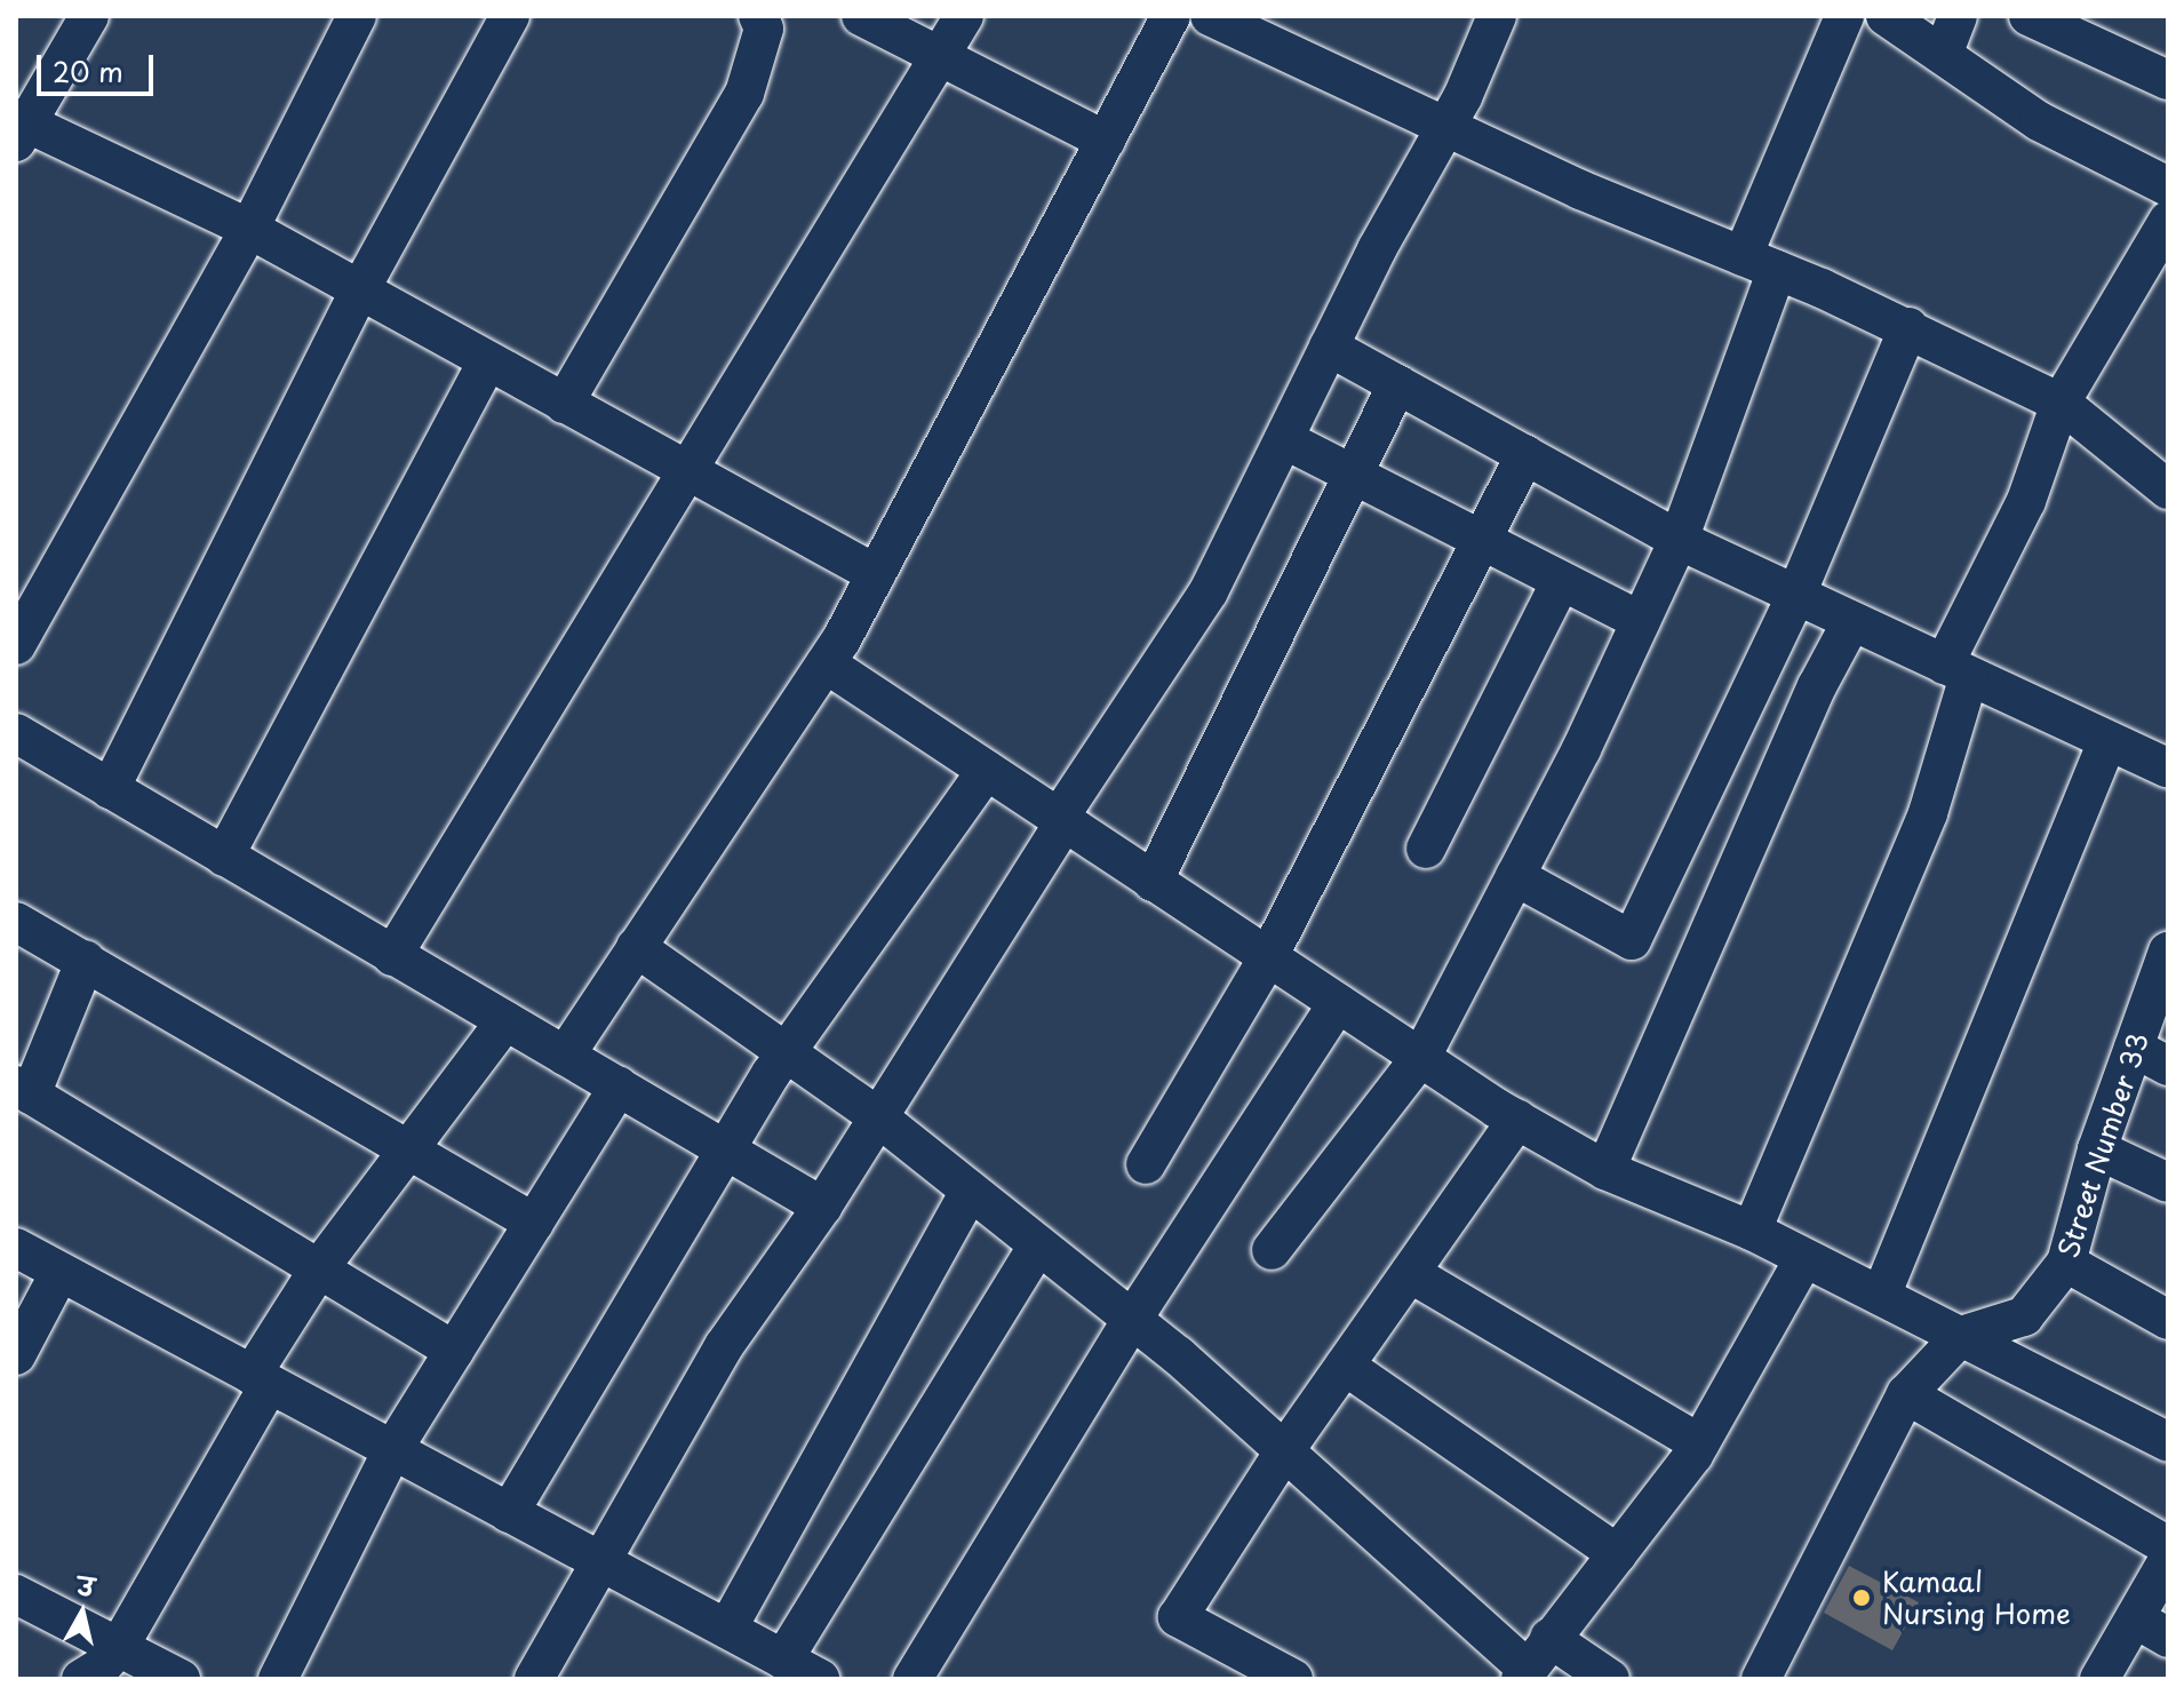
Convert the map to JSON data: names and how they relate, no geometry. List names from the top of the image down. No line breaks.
{"streets":{"street":["Street Number 33"]},"places":["Kamaal Nursing Home"],"scale_bar":"20 m","north":"top"}
